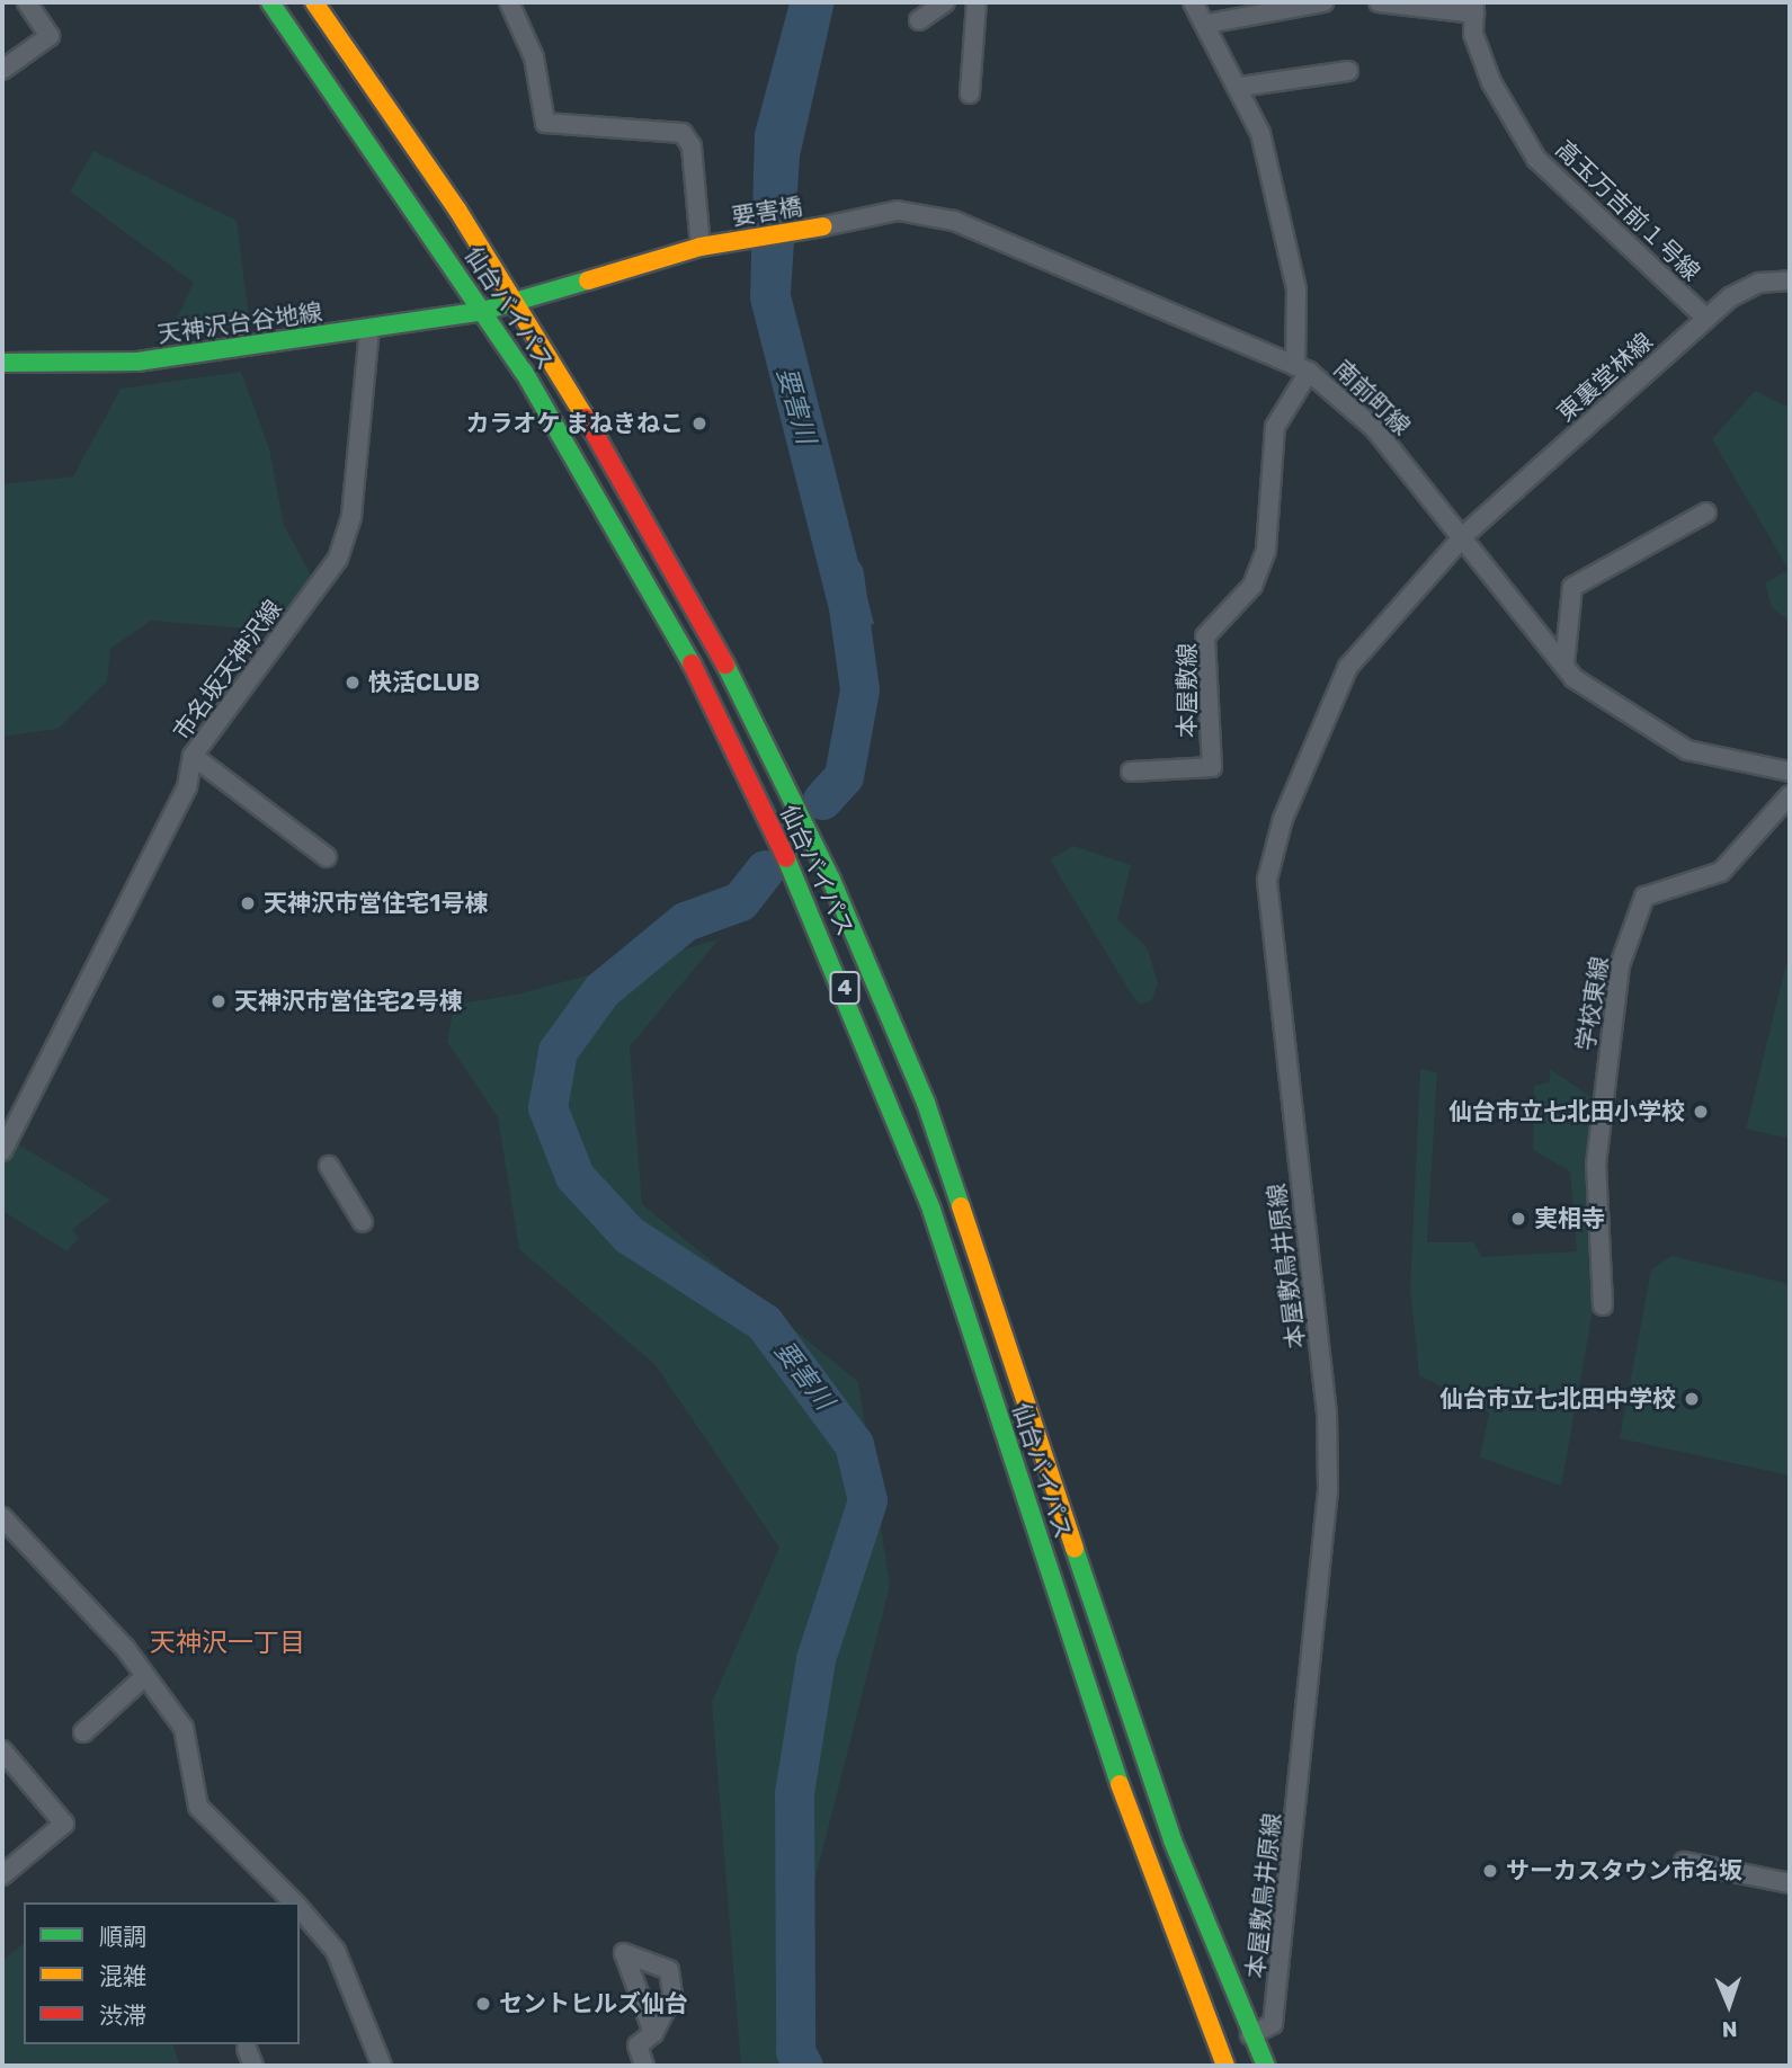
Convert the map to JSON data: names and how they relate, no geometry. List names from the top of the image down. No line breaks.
{"streets":{"main road":["要害橋","仙台バイパス","天神沢台谷地線","4"],"street":["高玉万吉前１号線","東裏堂林線","南前町線","市名坂天神沢線","本屋敷線","学校東線","本屋敷鳥井原線"]},"crossings":[["高玉万吉前１号線","東裏堂林線"],["要害橋","仙台バイパス"],["要害橋","天神沢台谷地線"],["要害橋","南前町線"],["仙台バイパス","天神沢台谷地線"],["仙台バイパス","本屋敷鳥井原線"],["天神沢台谷地線","市名坂天神沢線"],["東裏堂林線","南前町線"],["東裏堂林線","本屋敷鳥井原線"],["南前町線","本屋敷線"],["南前町線","本屋敷鳥井原線"]],"districts":["天神沢一丁目"],"water":["要害川"],"places":["カラオケ まねきねこ","快活CLUB","天神沢市営住宅1号棟","天神沢市営住宅2号棟","仙台市立七北田小学校","実相寺","仙台市立七北田中学校","サーカスタウン市名坂","セントヒルズ仙台"],"legend":["順調","混雑","渋滞"],"north":"bottom"}
